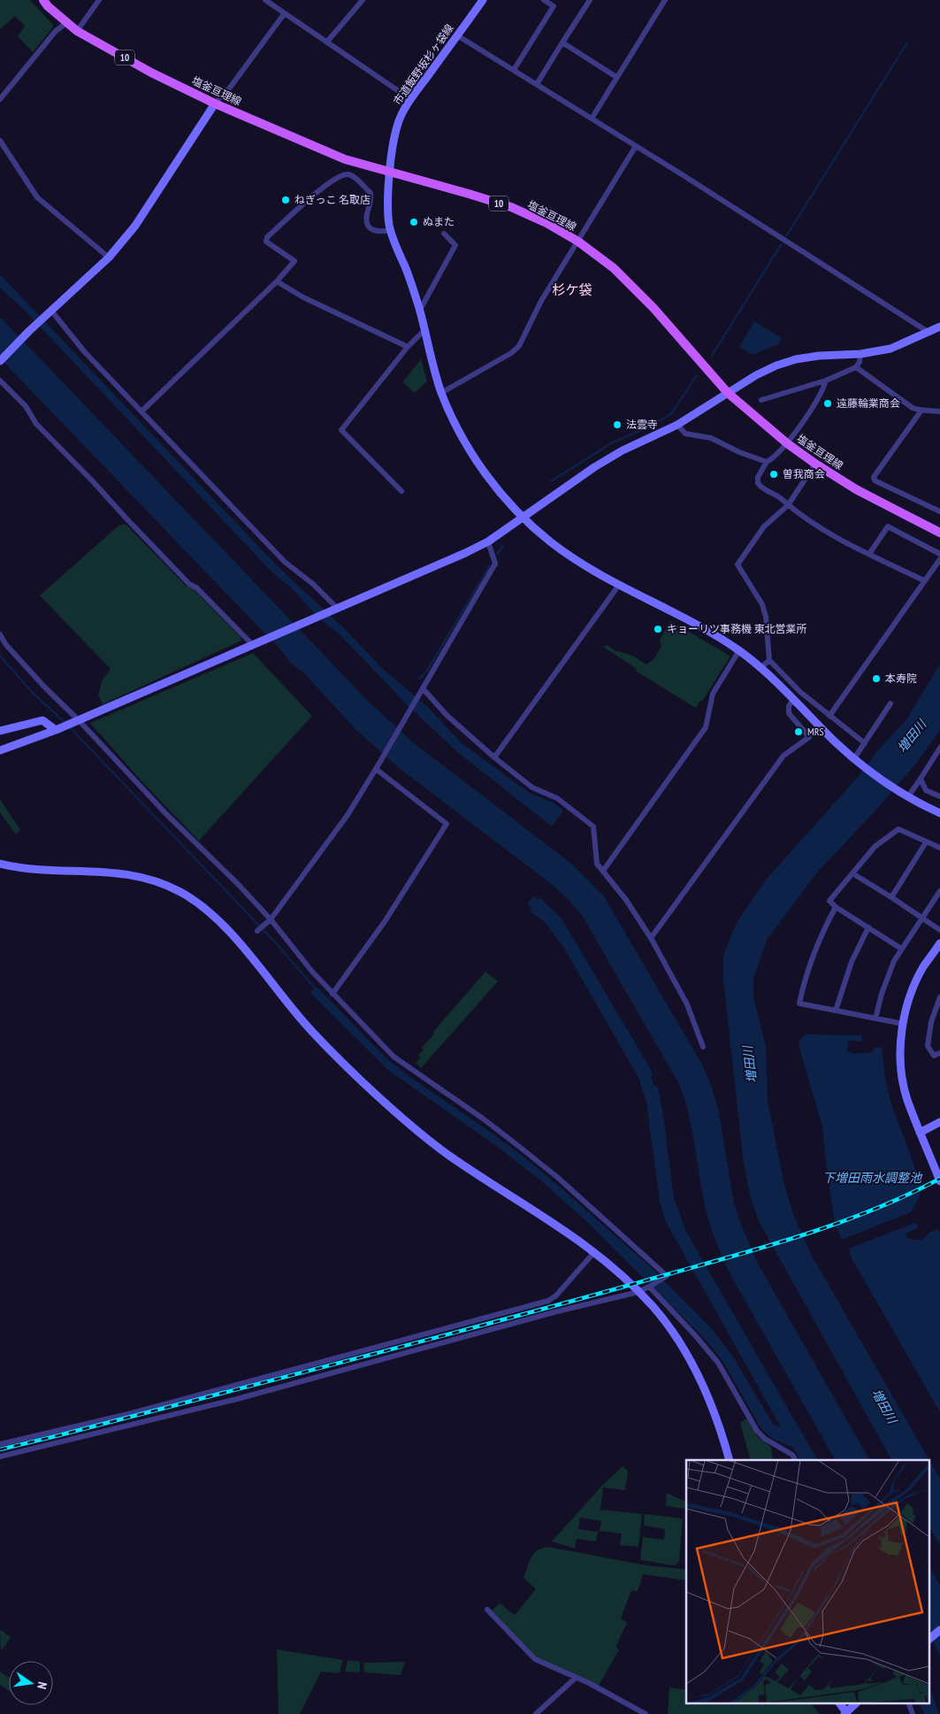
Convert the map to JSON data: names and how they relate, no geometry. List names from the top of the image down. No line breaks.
{"streets":{"main road":["10","塩釜亘理線"],"street":["市道飯野坂杉ヶ袋線"]},"crossings":[["市道飯野坂杉ヶ袋線","塩釜亘理線"]],"districts":["杉ケ袋"],"water":["増田川","下増田雨水調整池"],"places":["ねぎっこ 名取店","ぬまた","遠藤輪業商会","法雲寺","曽我商会","キョーリツ事務機 東北営業所","本寿院","MRS"],"north":"right"}
